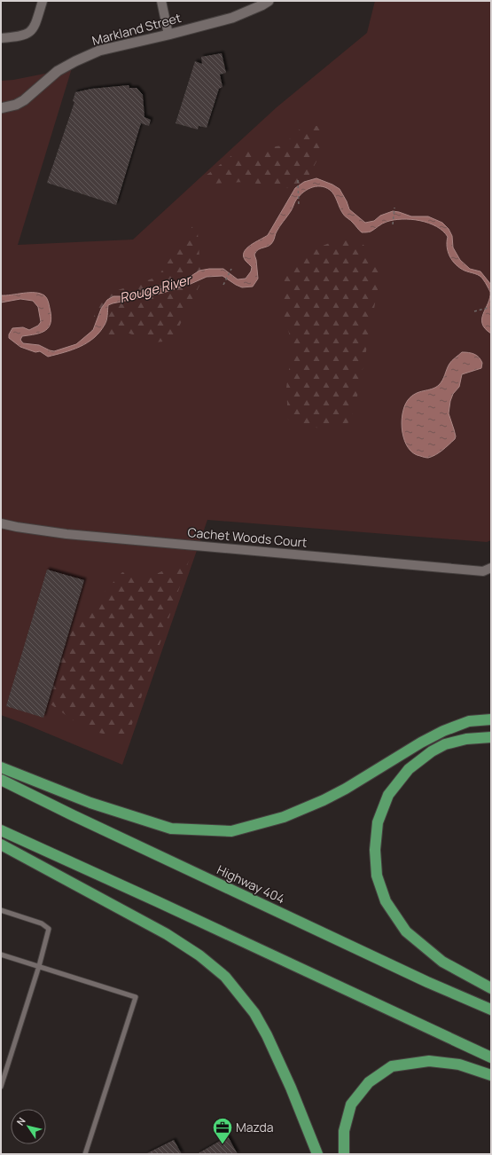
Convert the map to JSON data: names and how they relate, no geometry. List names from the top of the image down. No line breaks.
{"streets":{"highway":["Highway 404"],"street":["Markland Street","Cachet Woods Court"]},"water":["Rouge River"],"places":{"office":["Mazda"]},"north":"top left"}
